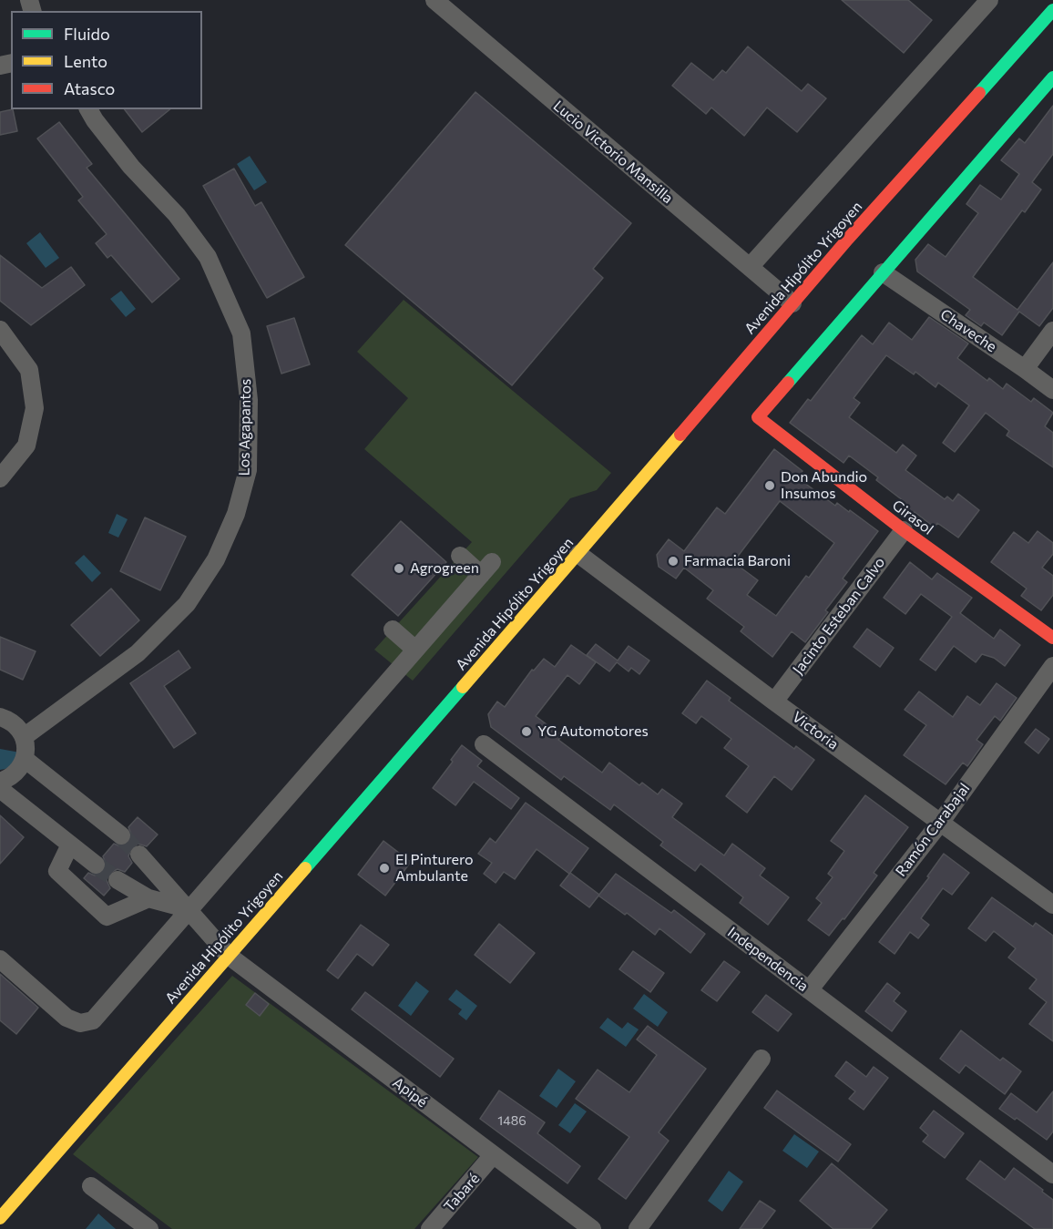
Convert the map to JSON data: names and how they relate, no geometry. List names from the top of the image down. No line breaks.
{"streets":{"main road":["Avenida Hipólito Yrigoyen","Girasol"],"street":["Lucio Victorio Mansilla","Chaveche","Los Agapantos","Jacinto Esteban Calvo","Victoria","Ramón Carabajal","Independencia","Apipé","Tabaré"]},"crossings":[["Lucio Victorio Mansilla","Avenida Hipólito Yrigoyen"],["Avenida Hipólito Yrigoyen","Victoria"],["Avenida Hipólito Yrigoyen","Apipé"],["Chaveche","Girasol"],["Girasol","Jacinto Esteban Calvo"],["Jacinto Esteban Calvo","Victoria"],["Victoria","Ramón Carabajal"],["Ramón Carabajal","Independencia"],["Apipé","Tabaré"]],"places":["Don Abundio Insumos","Farmacia Baroni","Agrogreen","YG Automotores","El Pinturero Ambulante"],"house_numbers":["1486"],"legend":["Fluido","Lento","Atasco"]}
